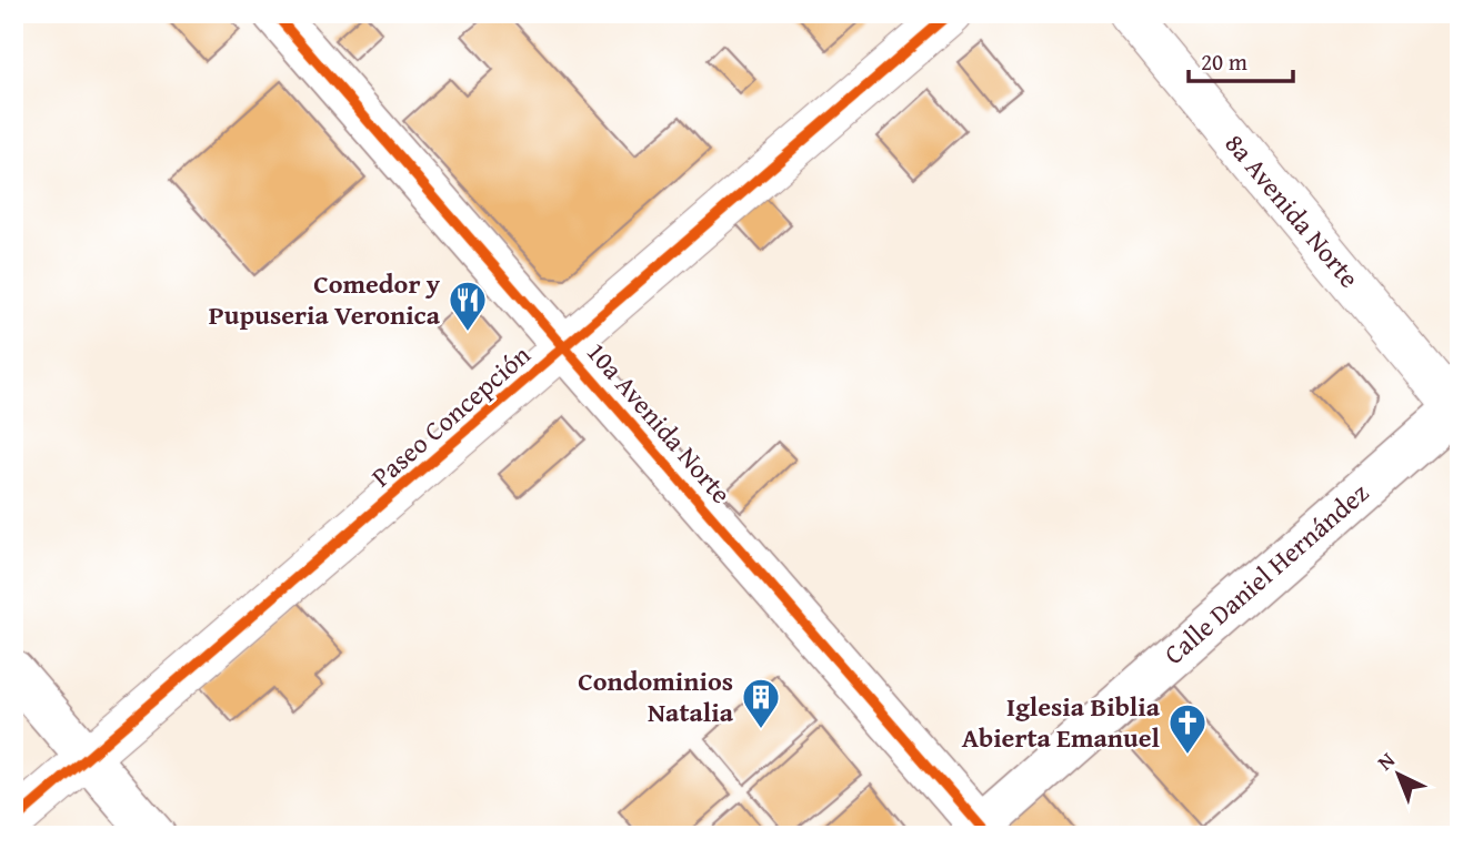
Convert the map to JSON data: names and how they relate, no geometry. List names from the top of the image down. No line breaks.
{"streets":{"street":["8a Avenida Norte","Paseo Concepción","10a Avenida Norte","Calle Daniel Hernández"]},"crossings":[["8a Avenida Norte","Calle Daniel Hernández"],["Paseo Concepción","10a Avenida Norte"],["10a Avenida Norte","Calle Daniel Hernández"]],"places":{"restaurant":["Comedor y Pupuseria Veronica"],"building":["Condominios Natalia"],"church":["Iglesia Biblia Abierta Emanuel"]},"scale_bar":"20 m","north":"top left"}
